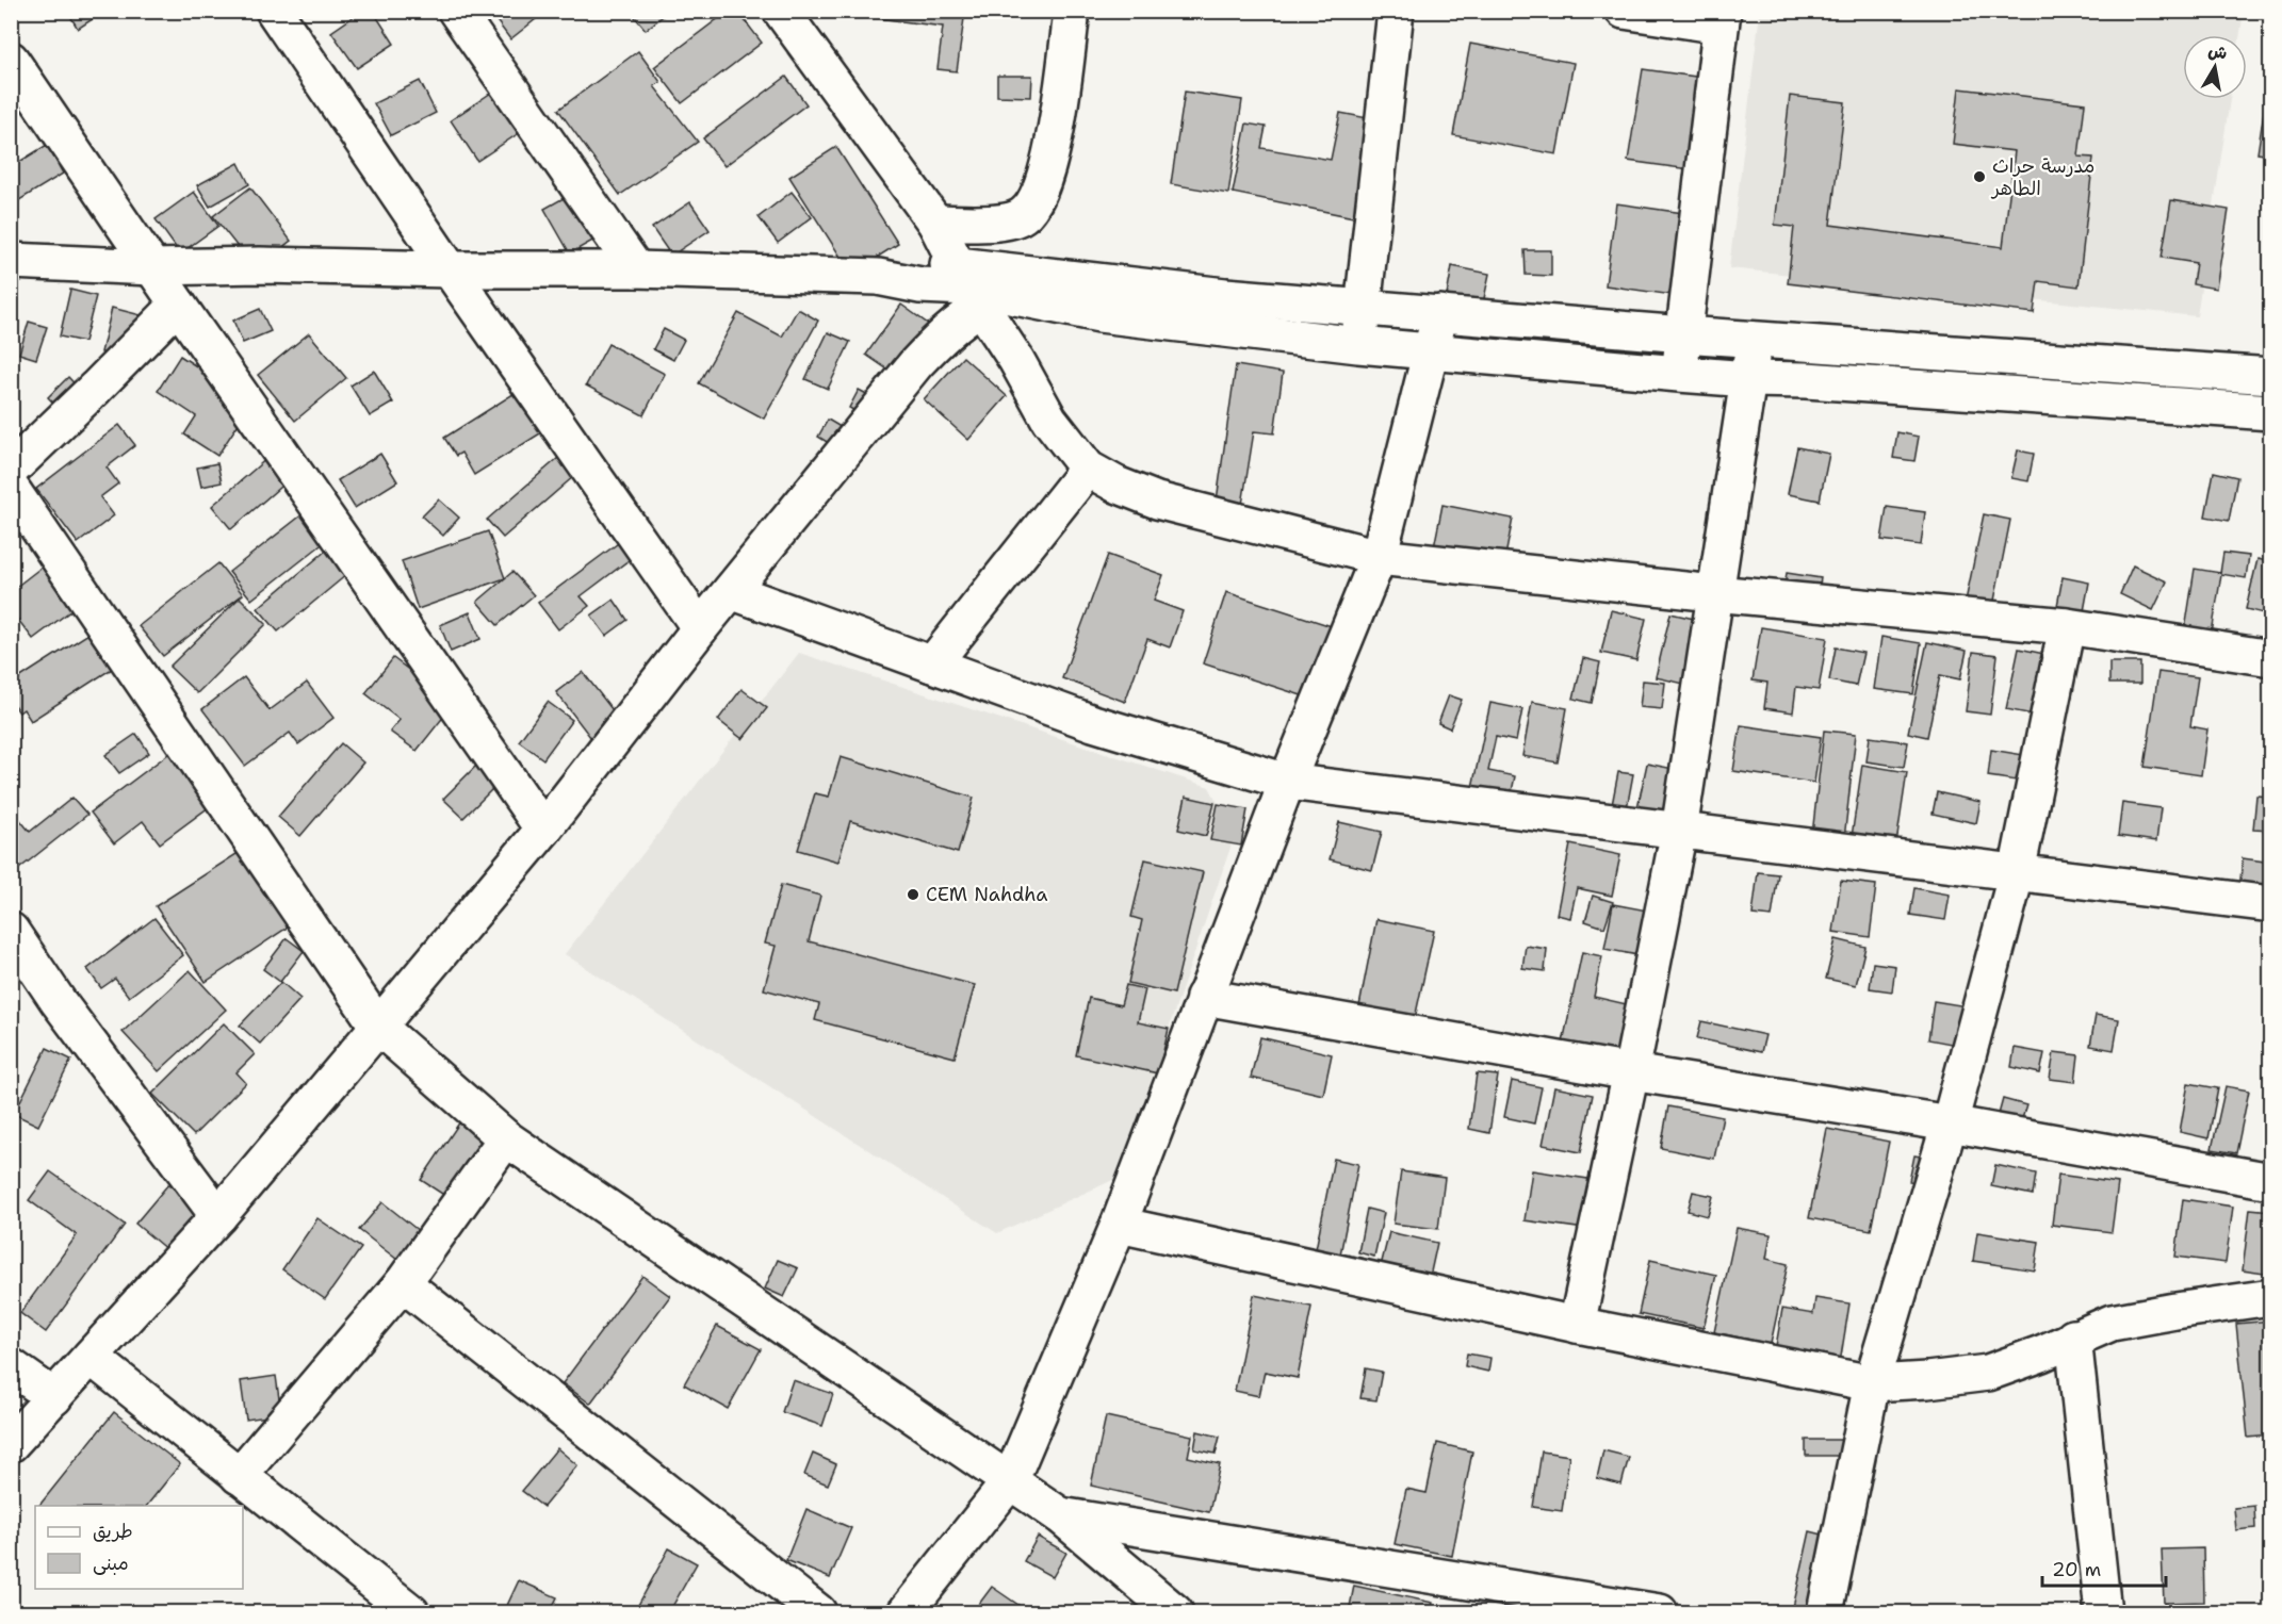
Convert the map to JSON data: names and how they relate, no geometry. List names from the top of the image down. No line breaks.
{"places":["مدرسة حراث الطاهر","CEM Nahdha"],"legend":["طريق","مبنى"],"scale_bar":"20 m","north":"top"}
